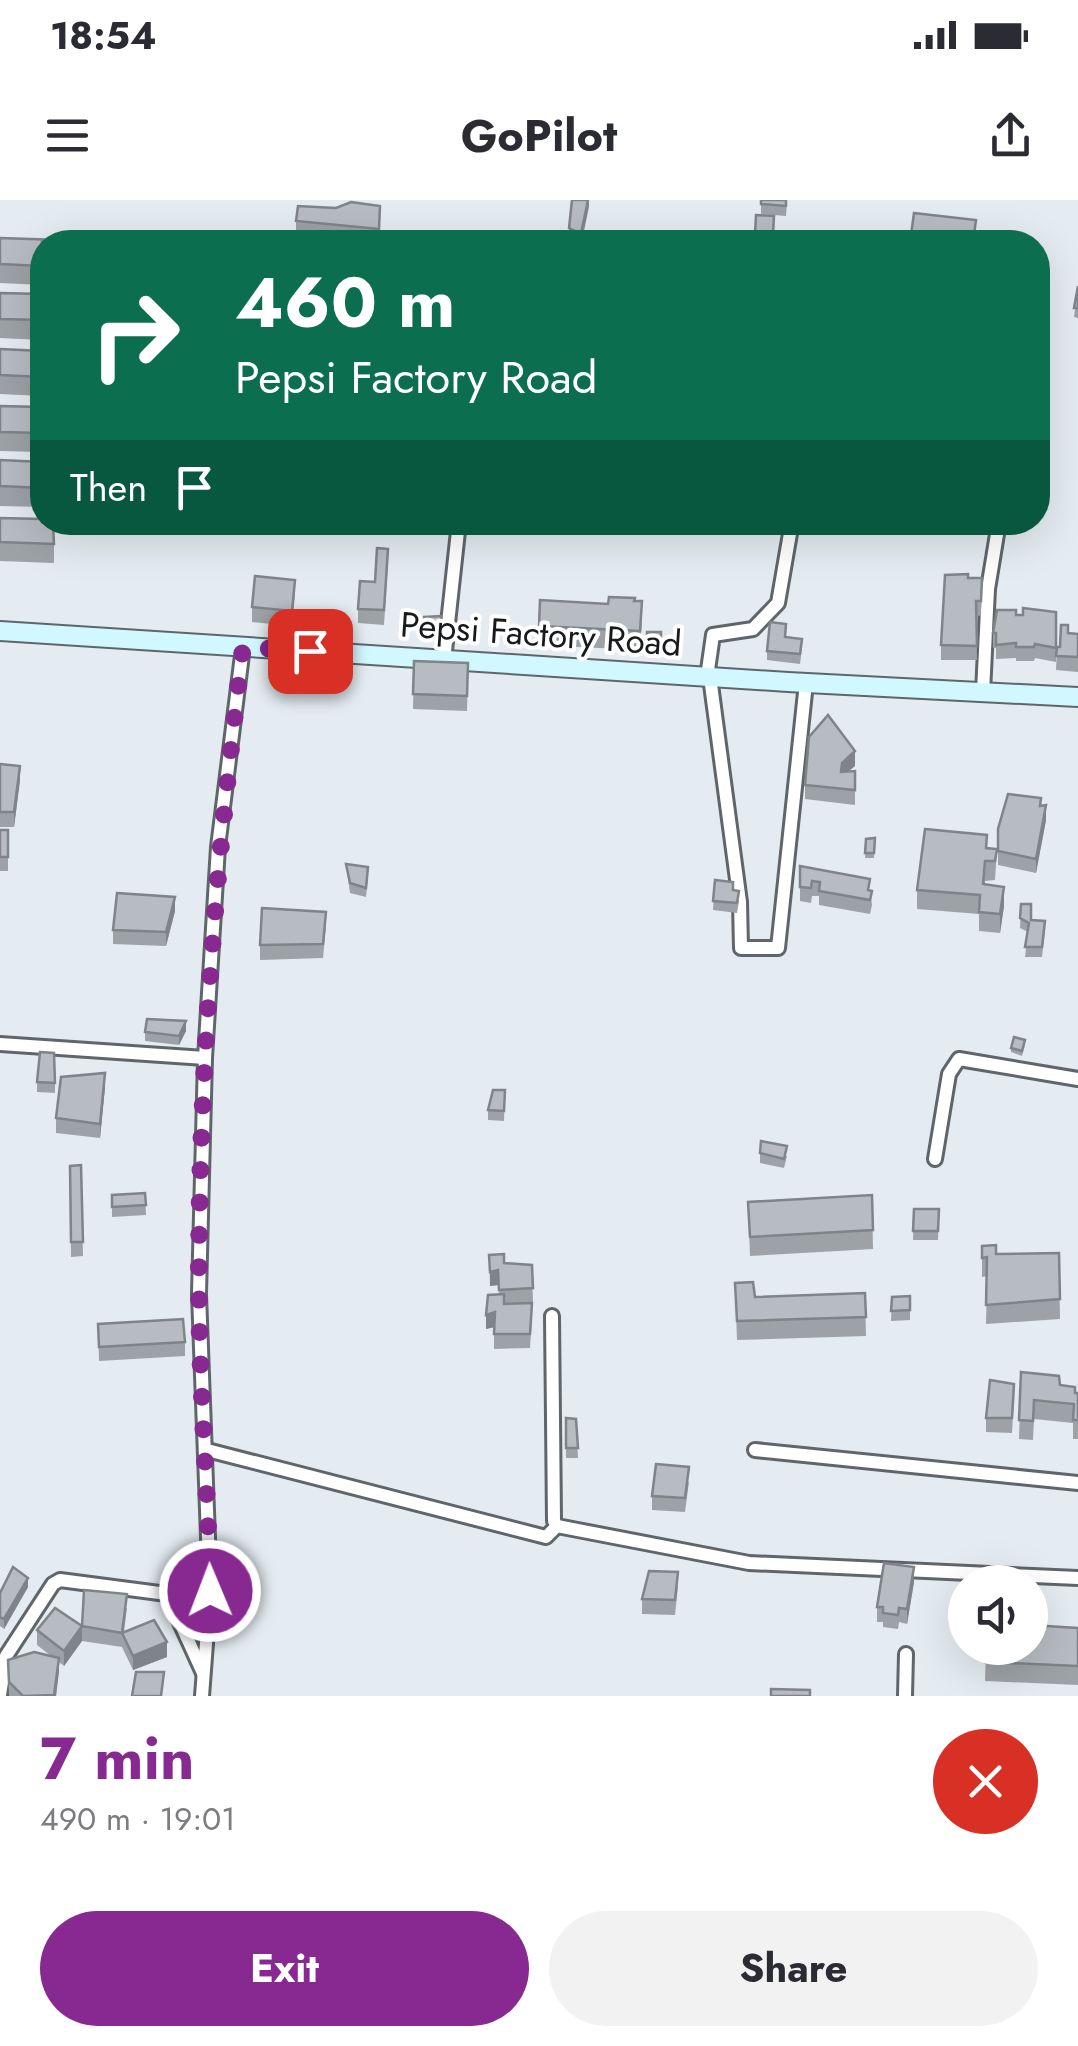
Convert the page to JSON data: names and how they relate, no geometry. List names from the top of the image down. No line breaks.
{"streets":{"main road":["Pepsi Factory Road"]},"page":{"status":"18:54","header":"GoPilot","turn":["460 m","Pepsi Factory Road"],"then":"Then","heading":["7 min","490 m · 19:01"],"buttons":["Exit","Share"]}}
